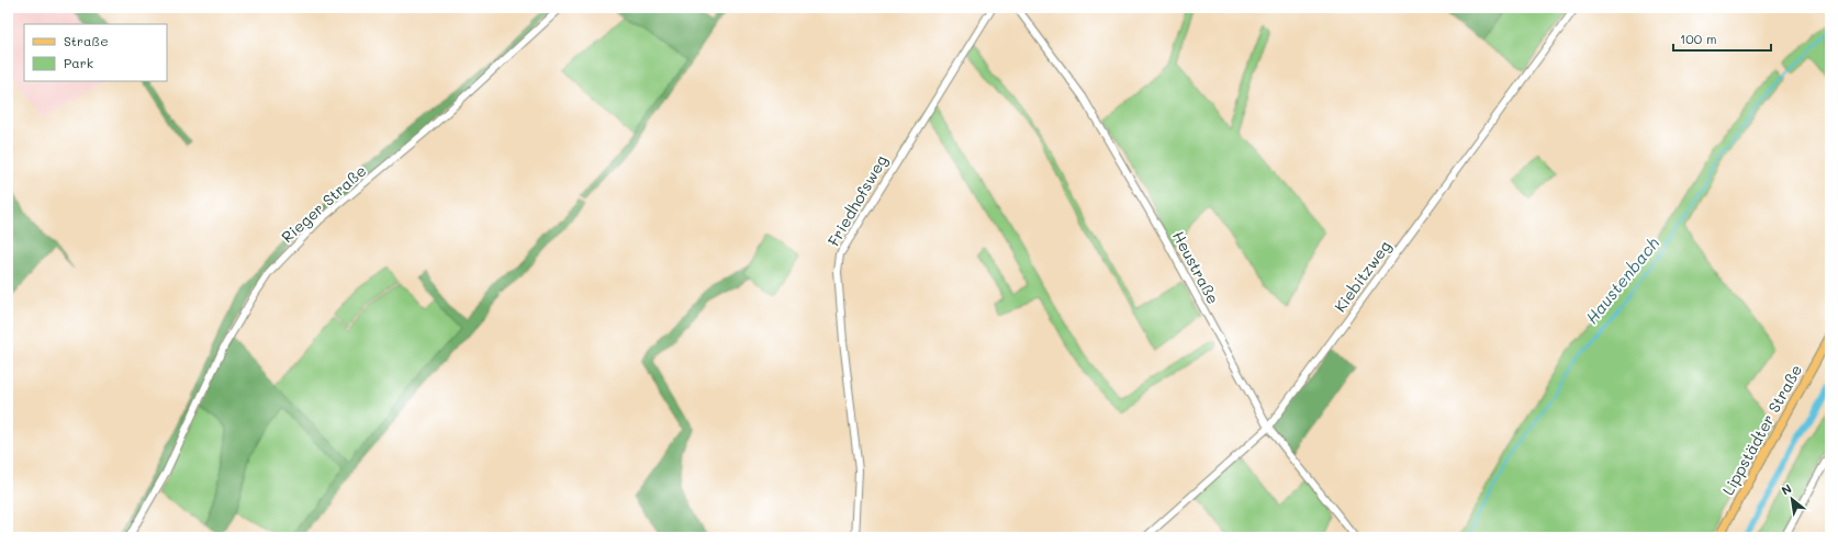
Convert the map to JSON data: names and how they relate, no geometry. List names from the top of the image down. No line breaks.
{"streets":{"main road":["Lippstädter Straße"],"street":["Friedhofsweg","Rieger Straße","Heustraße","Kiebitzweg"]},"crossings":[["Heustraße","Kiebitzweg"]],"water":["Haustenbach"],"legend":["Straße","Park"],"scale_bar":"100 m","north":"top left"}
